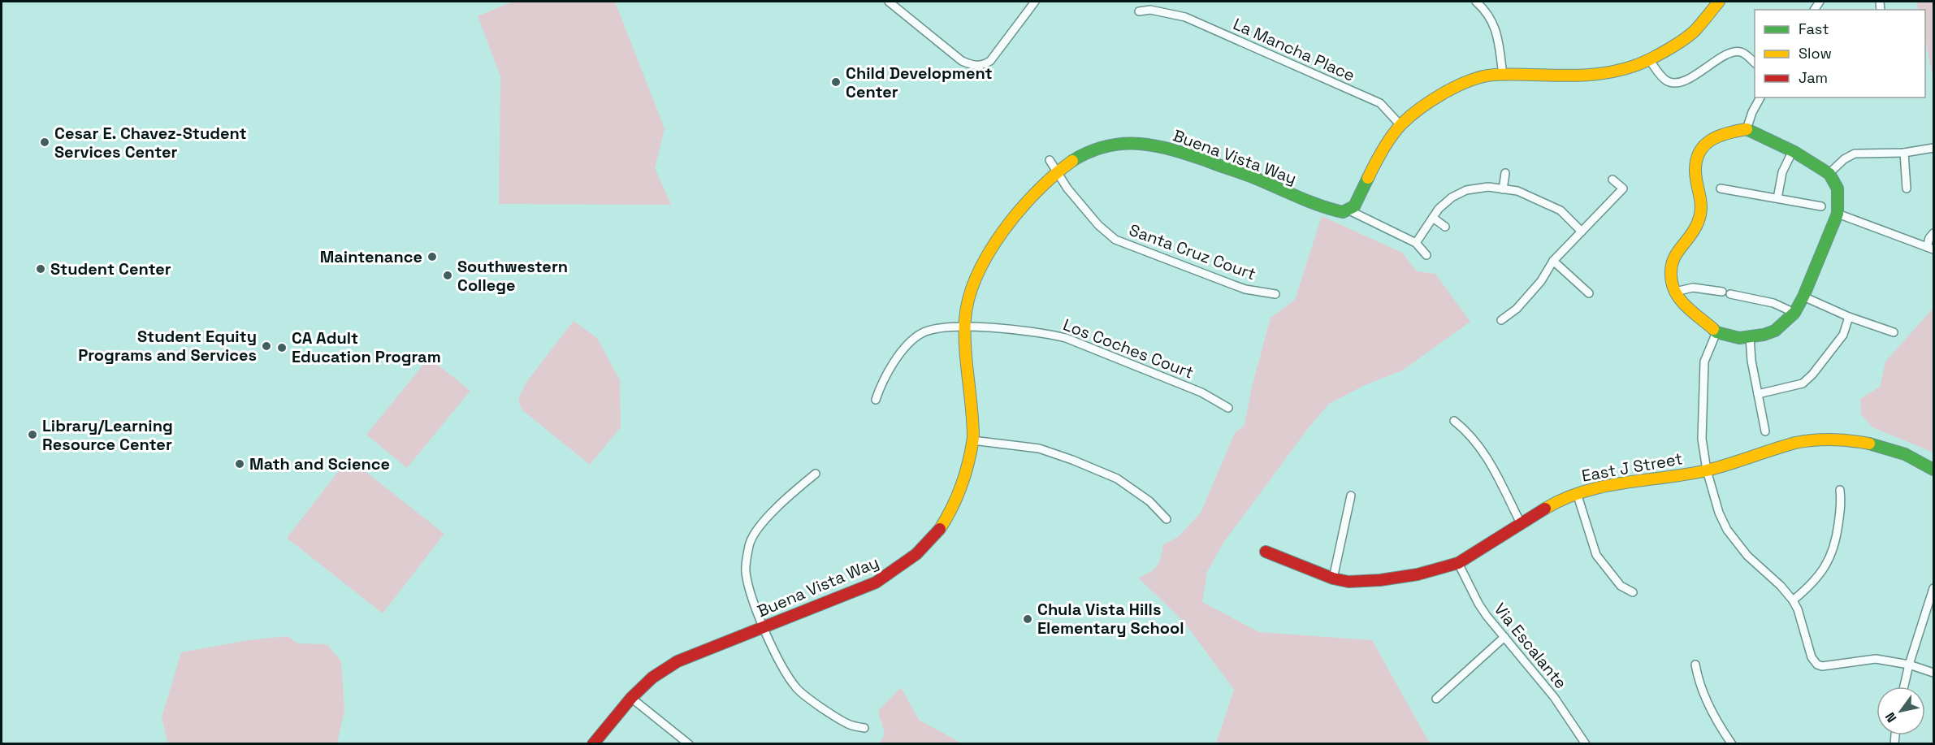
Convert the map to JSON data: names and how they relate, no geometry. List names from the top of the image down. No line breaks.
{"streets":{"street":["La Mancha Place","Buena Vista Way","Santa Cruz Court","Los Coches Court","East J Street","Via Escalante"]},"crossings":[["Buena Vista Way","Santa Cruz Court"],["Buena Vista Way","Los Coches Court"],["East J Street","Via Escalante"]],"places":["Child Development Center","Cesar E. Chavez-Student Services Center","Maintenance","Student Center","Southwestern College","Student Equity Programs and Services","CA Adult Education Program","Library/Learning Resource Center","Math and Science","Chula Vista Hills Elementary School"],"legend":["Fast","Slow","Jam"],"north":"bottom left"}
